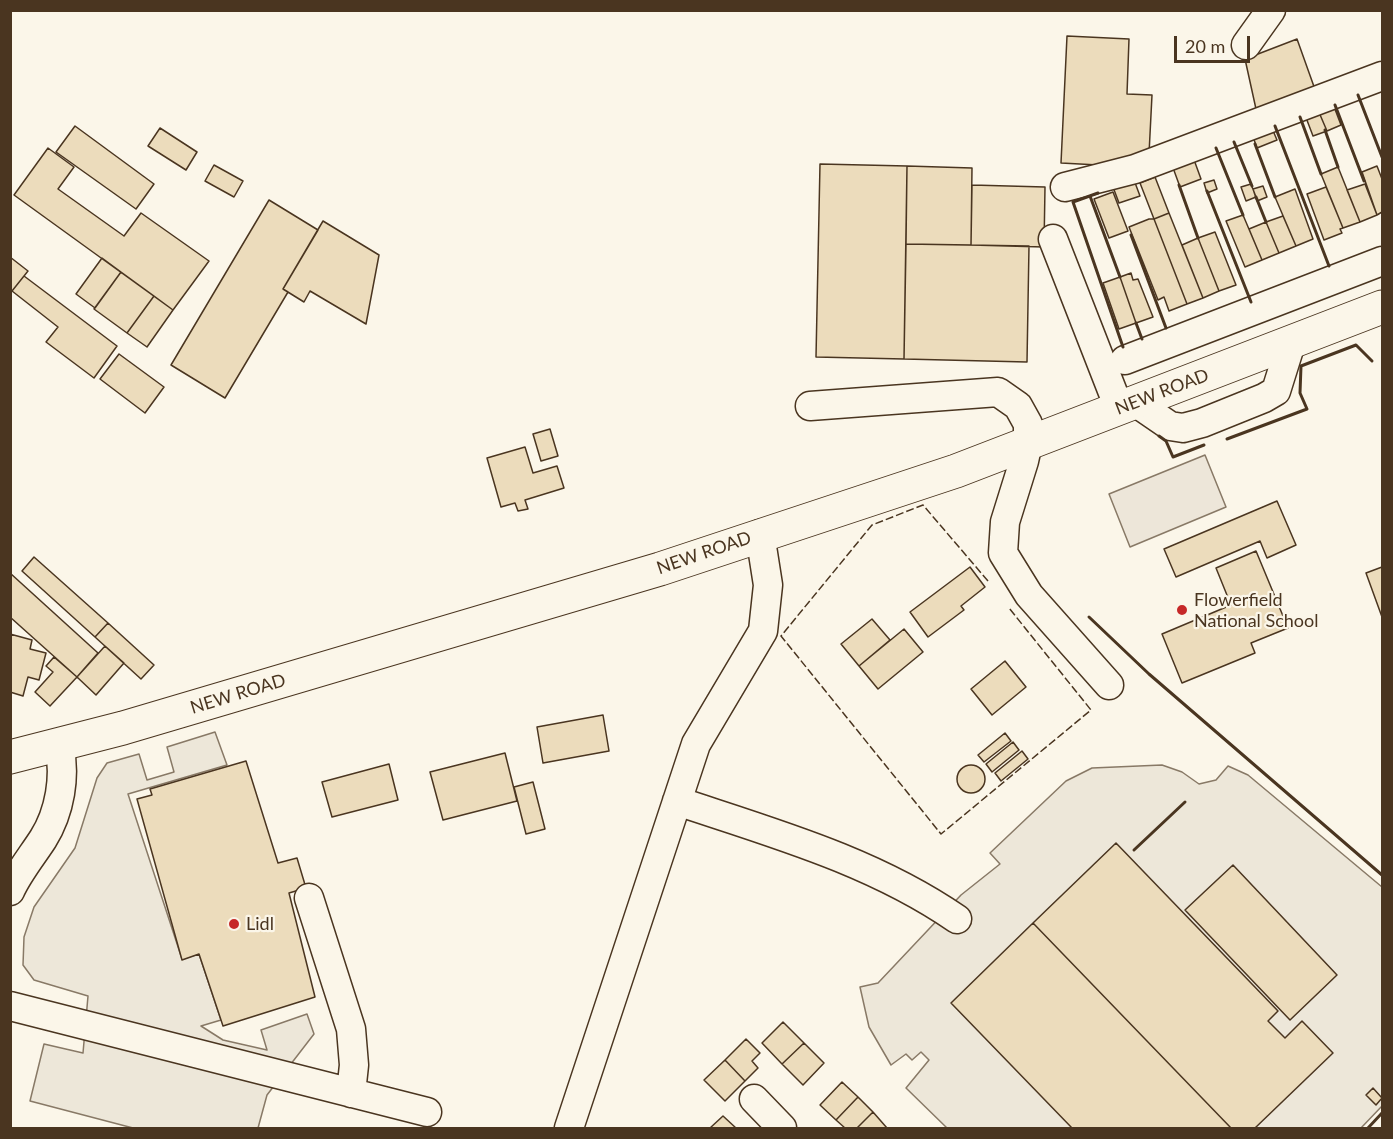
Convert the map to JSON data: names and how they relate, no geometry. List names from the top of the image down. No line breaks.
{"streets":{"main road":["NEW ROAD"]},"places":["Flowerfield National School","Lidl"],"scale_bar":"20 m"}
